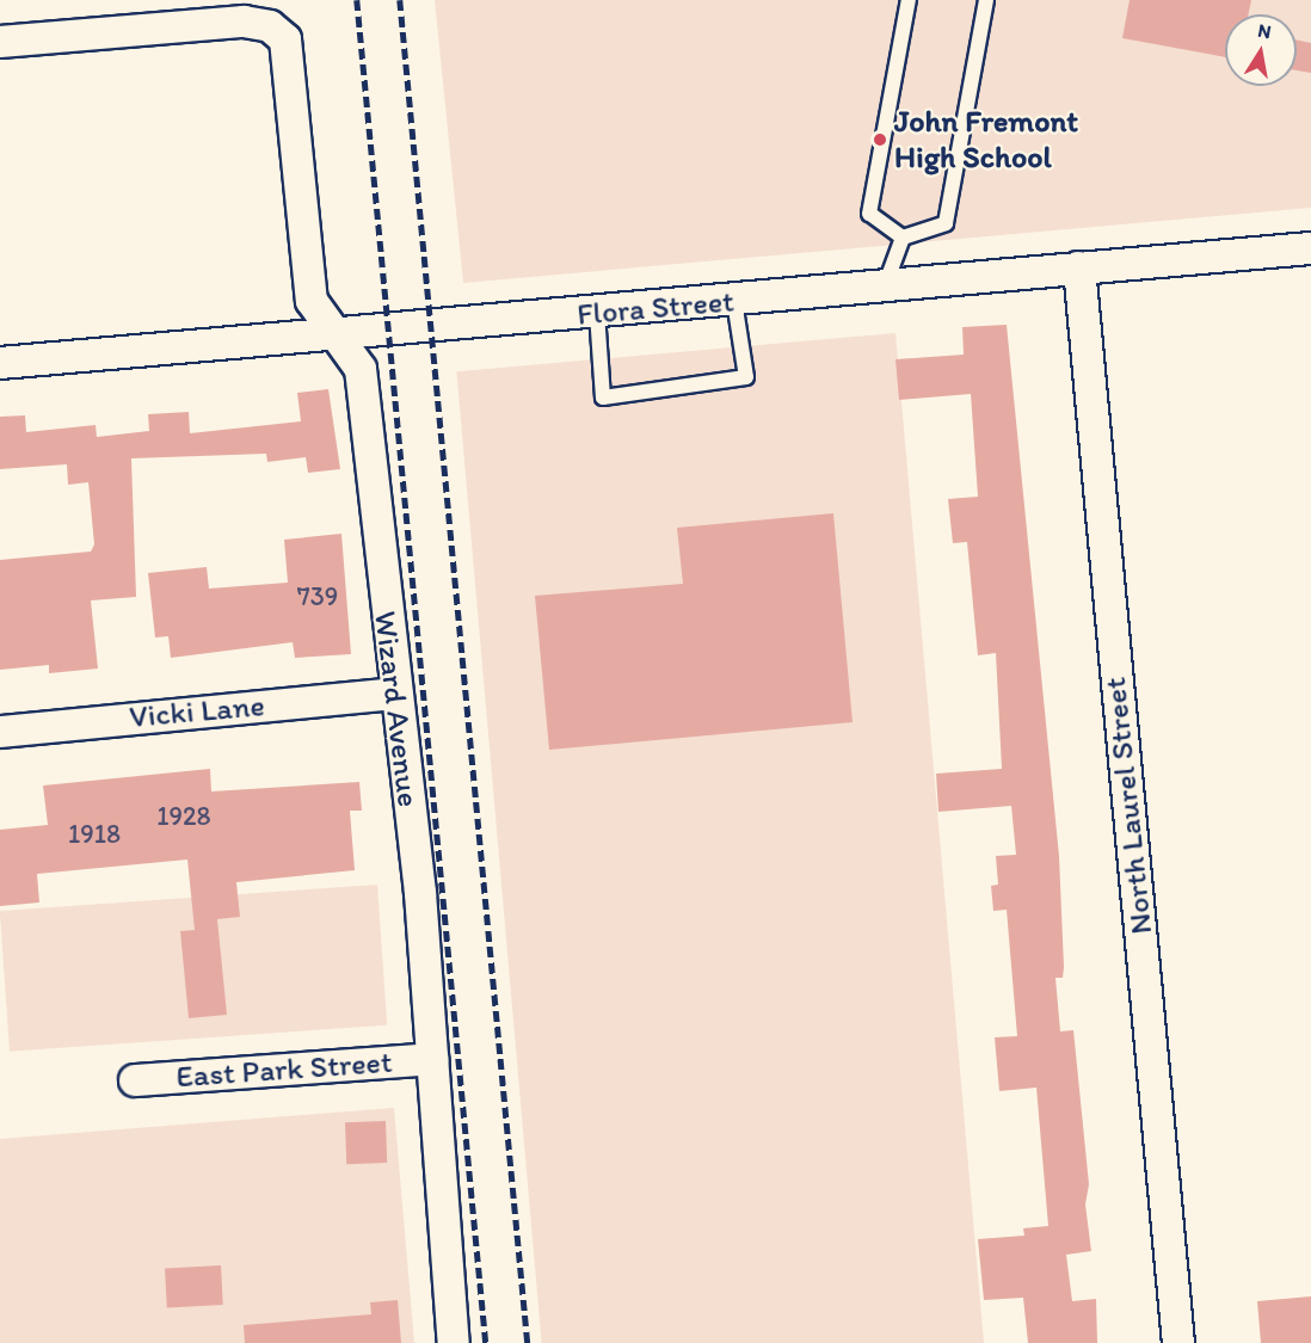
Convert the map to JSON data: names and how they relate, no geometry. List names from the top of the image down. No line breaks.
{"streets":{"street":["Flora Street","Wizard Avenue","Vicki Lane","North Laurel Street","East Park Street"]},"crossings":[["Flora Street","Wizard Avenue"],["Flora Street","North Laurel Street"],["Wizard Avenue","Vicki Lane"],["Wizard Avenue","East Park Street"]],"places":["John Fremont High School"],"house_numbers":["739","1928","1918"],"north":"top"}
